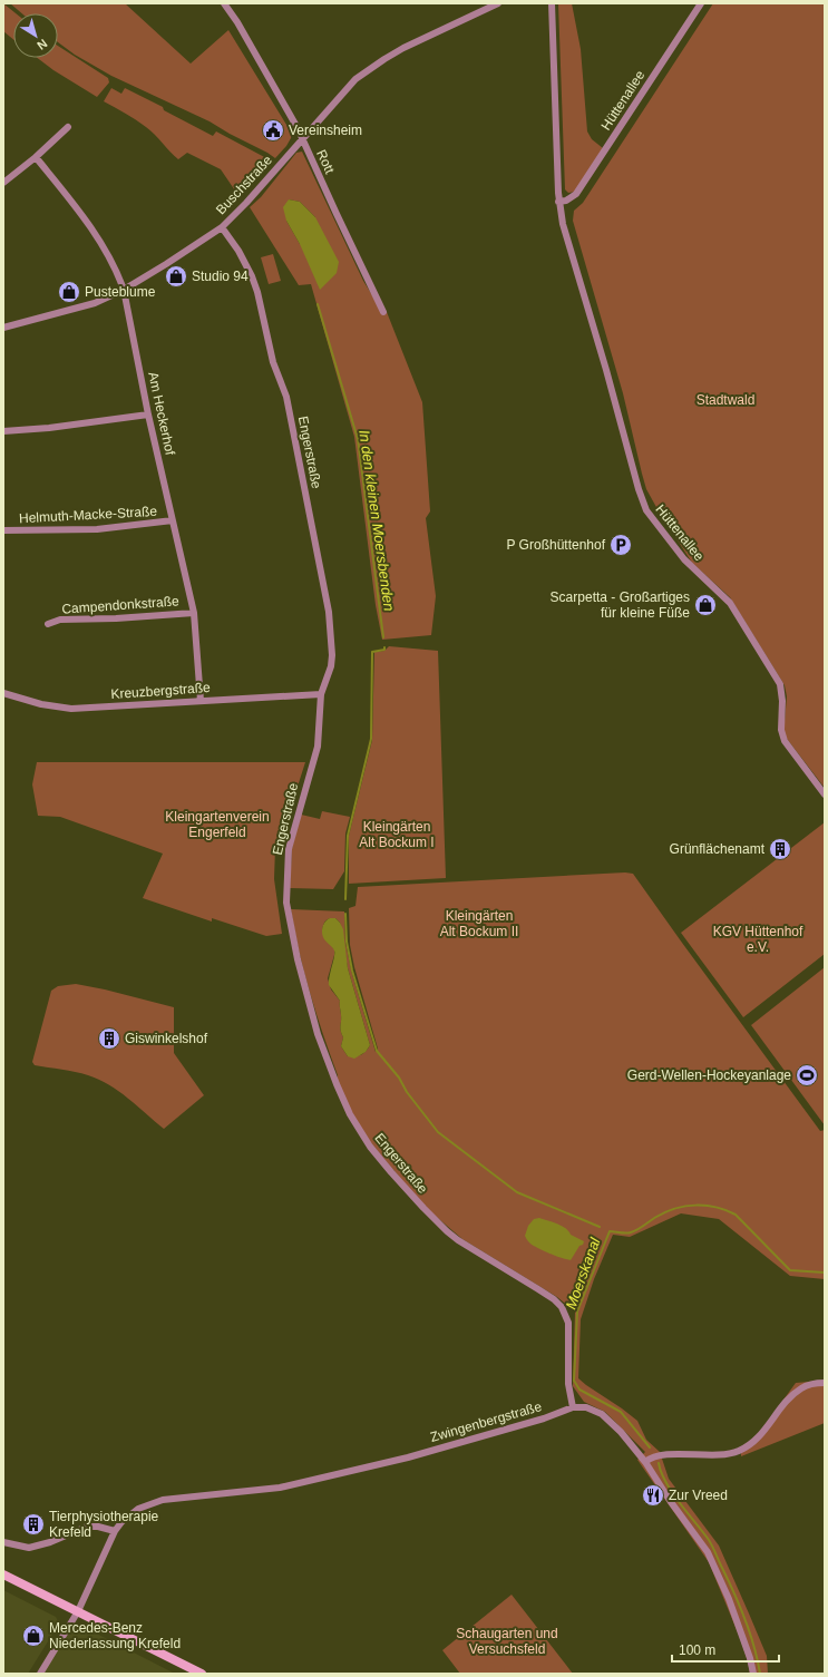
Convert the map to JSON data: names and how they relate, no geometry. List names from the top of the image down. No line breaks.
{"streets":{"street":["Hüttenallee","Rott","Buschstraße","Am Heckerhof","Engerstraße","Helmuth-Macke-Straße","Campendonkstraße","Kreuzbergstraße","Zwingenbergstraße"]},"crossings":[["Rott","Buschstraße"],["Buschstraße","Am Heckerhof"],["Buschstraße","Engerstraße"],["Am Heckerhof","Helmuth-Macke-Straße"],["Am Heckerhof","Campendonkstraße"],["Am Heckerhof","Kreuzbergstraße"],["Engerstraße","Kreuzbergstraße"],["Engerstraße","Zwingenbergstraße"]],"water":["In den kleinen Moersbenden","Moerskanal"],"parks":["Stadtwald","Kleingartenverein Engerfeld","Kleingärten Alt Bockum I","Kleingärten Alt Bockum II","KGV Hüttenhof e.V.","Schaugarten und Versuchsfeld"],"places":{"public building":["Vereinsheim"],"shop":["Studio 94","Pusteblume","Scarpetta - Großartiges für kleine Füße","Mercedes-Benz Niederlassung Krefeld"],"parking":["P Großhüttenhof"],"building":["Grünflächenamt","Giswinkelshof","Tierphysiotherapie Krefeld"],"sports":["Gerd-Wellen-Hockeyanlage"],"restaurant":["Zur Vreed"]},"scale_bar":"100 m","north":"bottom right"}
